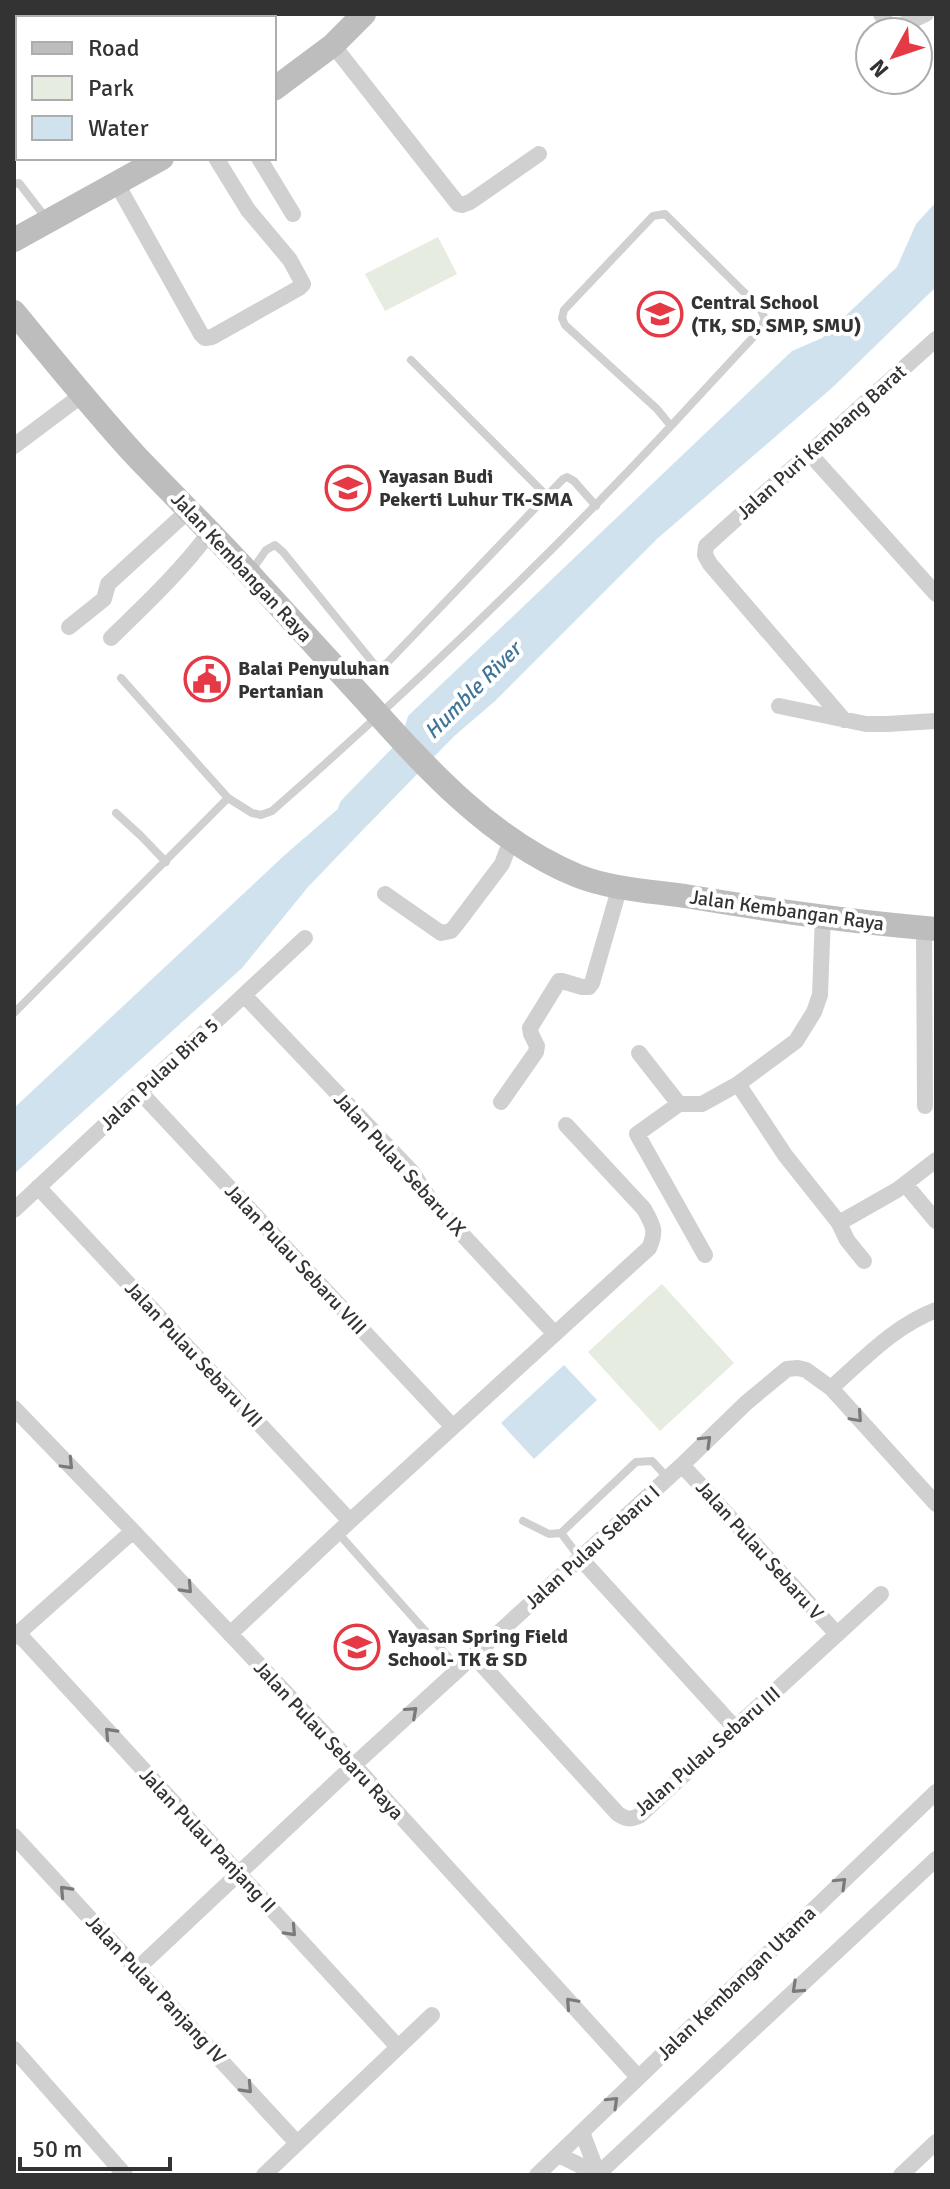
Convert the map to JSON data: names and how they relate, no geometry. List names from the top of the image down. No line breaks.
{"streets":{"street":["Jalan Puri Kembang Barat","Jalan Kembangan Raya","Jalan Pulau Bira 5","Jalan Pulau Sebaru IX","Jalan Pulau Sebaru VIII","Jalan Pulau Sebaru VII","Jalan Pulau Sebaru I","Jalan Pulau Sebaru V","Jalan Pulau Sebaru Raya","Jalan Pulau Sebaru III","Jalan Pulau Panjang II","Jalan Kembangan Utama","Jalan Pulau Panjang IV"]},"crossings":[["Jalan Pulau Bira 5","Jalan Pulau Sebaru IX"],["Jalan Pulau Bira 5","Jalan Pulau Sebaru VIII"],["Jalan Pulau Bira 5","Jalan Pulau Sebaru VII"],["Jalan Pulau Sebaru I","Jalan Pulau Sebaru V"],["Jalan Pulau Sebaru I","Jalan Pulau Sebaru Raya"],["Jalan Pulau Sebaru I","Jalan Pulau Sebaru III"],["Jalan Pulau Sebaru I","Jalan Pulau Panjang II"],["Jalan Pulau Sebaru I","Jalan Pulau Panjang IV"],["Jalan Pulau Sebaru V","Jalan Pulau Sebaru III"],["Jalan Pulau Sebaru Raya","Jalan Kembangan Utama"]],"water":["Humble River"],"places":{"school or university":["Central School (TK, SD, SMP, SMU)","Yayasan Budi Pekerti Luhur TK-SMA","Yayasan Spring Field School- TK & SD"],"public building":["Balai Penyuluhan Pertanian"]},"legend":["Road","Park","Water"],"scale_bar":"50 m","north":"bottom left"}
